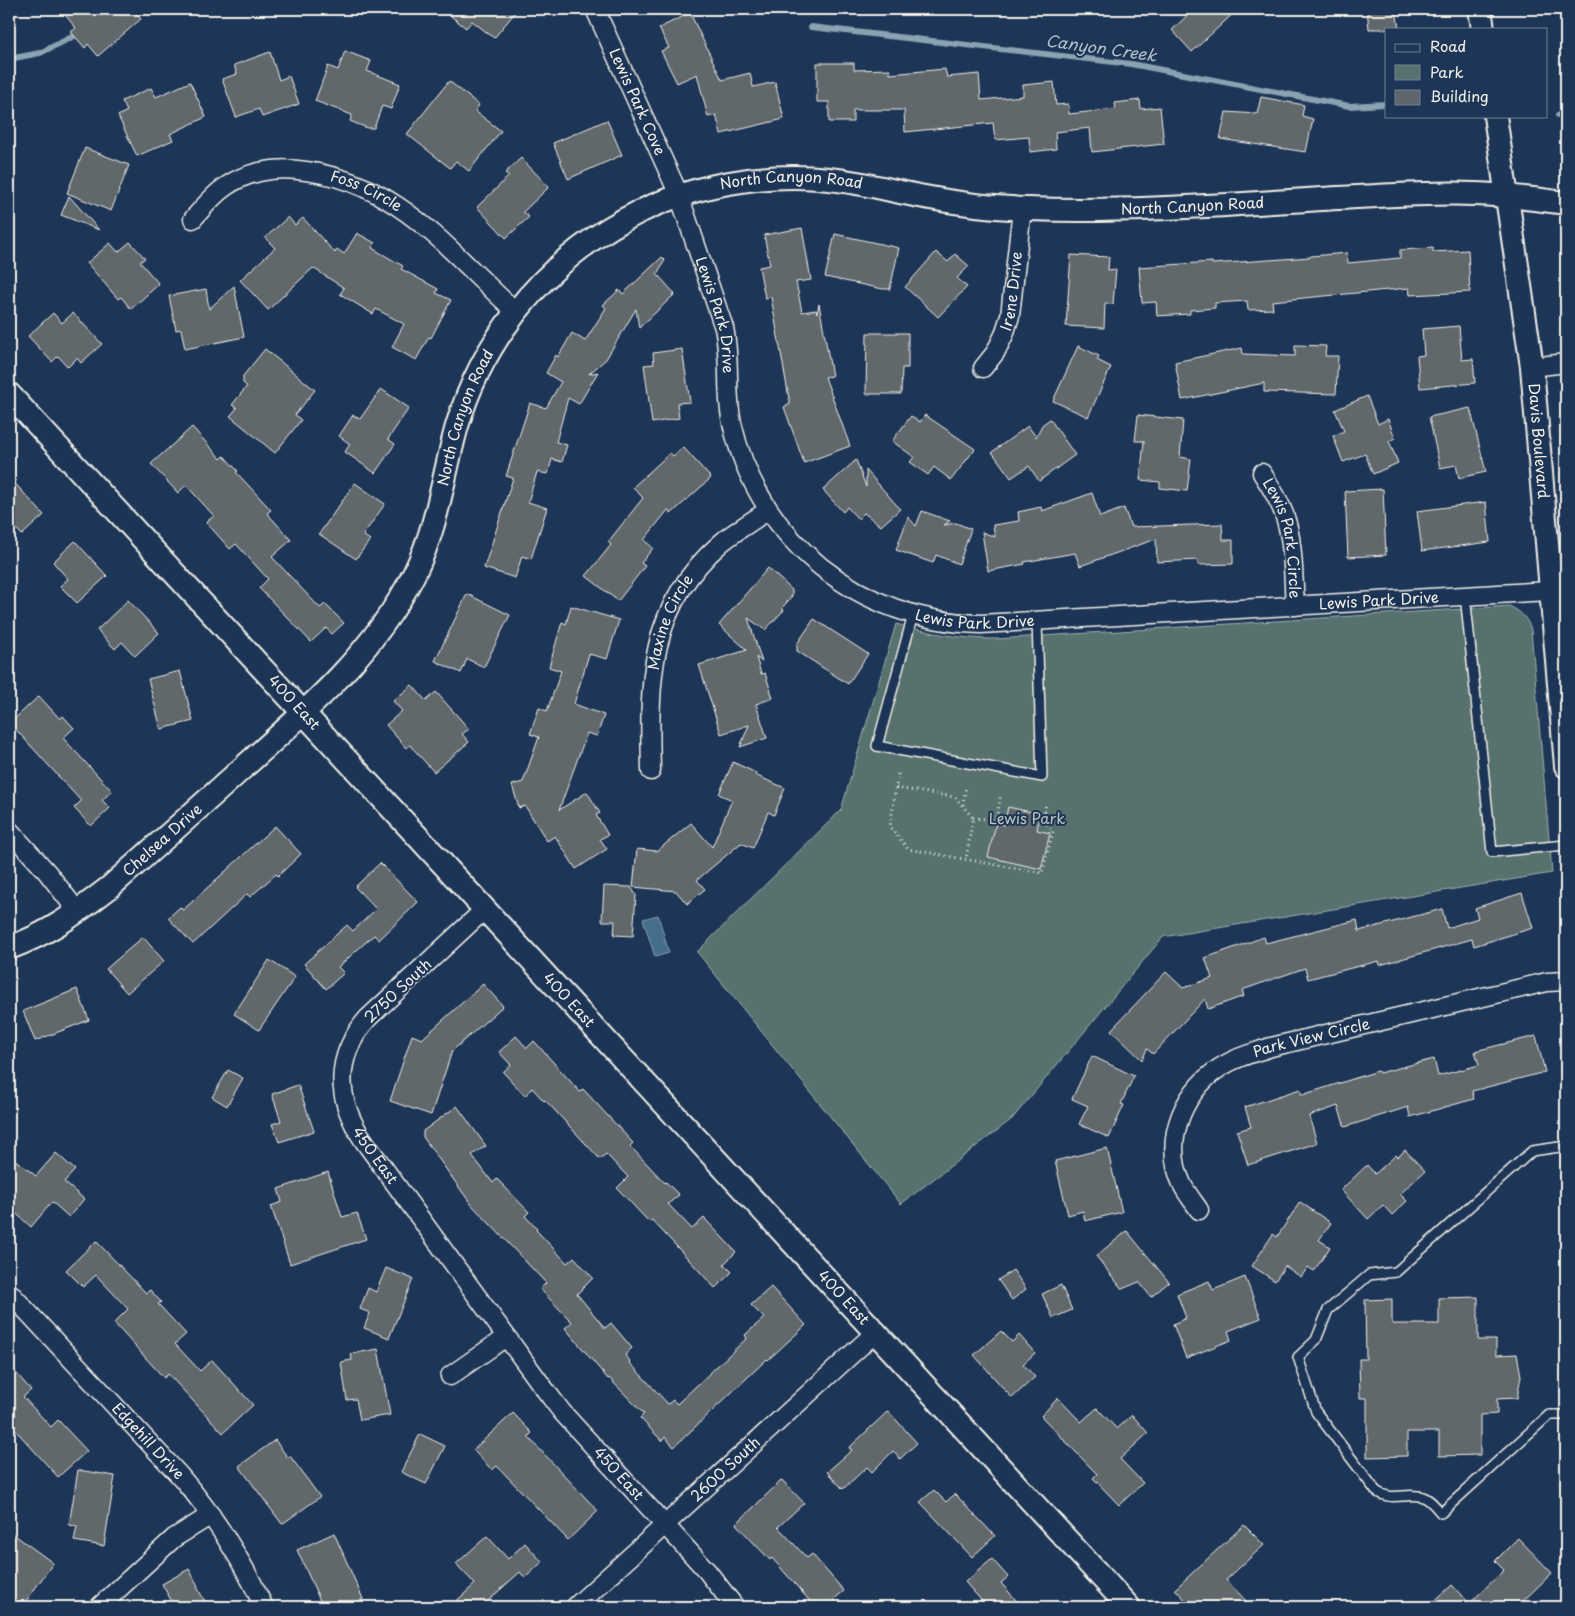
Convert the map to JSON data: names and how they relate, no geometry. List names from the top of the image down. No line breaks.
{"streets":{"street":["Lewis Park Cove","North Canyon Road","Foss Circle","Irene Drive","Lewis Park Drive","Davis Boulevard","Lewis Park Circle","Maxine Circle","400 East","Chelsea Drive","2750 South","Park View Circle","450 East","Edgehill Drive","2600 South"]},"crossings":[["Lewis Park Cove","North Canyon Road"],["Lewis Park Cove","Lewis Park Drive"],["North Canyon Road","Foss Circle"],["North Canyon Road","Irene Drive"],["North Canyon Road","Lewis Park Drive"],["North Canyon Road","Davis Boulevard"],["North Canyon Road","400 East"],["North Canyon Road","Chelsea Drive"],["Lewis Park Drive","Davis Boulevard"],["Lewis Park Drive","Lewis Park Circle"],["Lewis Park Drive","Maxine Circle"],["400 East","Chelsea Drive"],["400 East","2750 South"],["400 East","2600 South"],["2750 South","450 East"],["450 East","2600 South"]],"water":["Canyon Creek"],"parks":["Lewis Park"],"legend":["Road","Park","Building"]}
